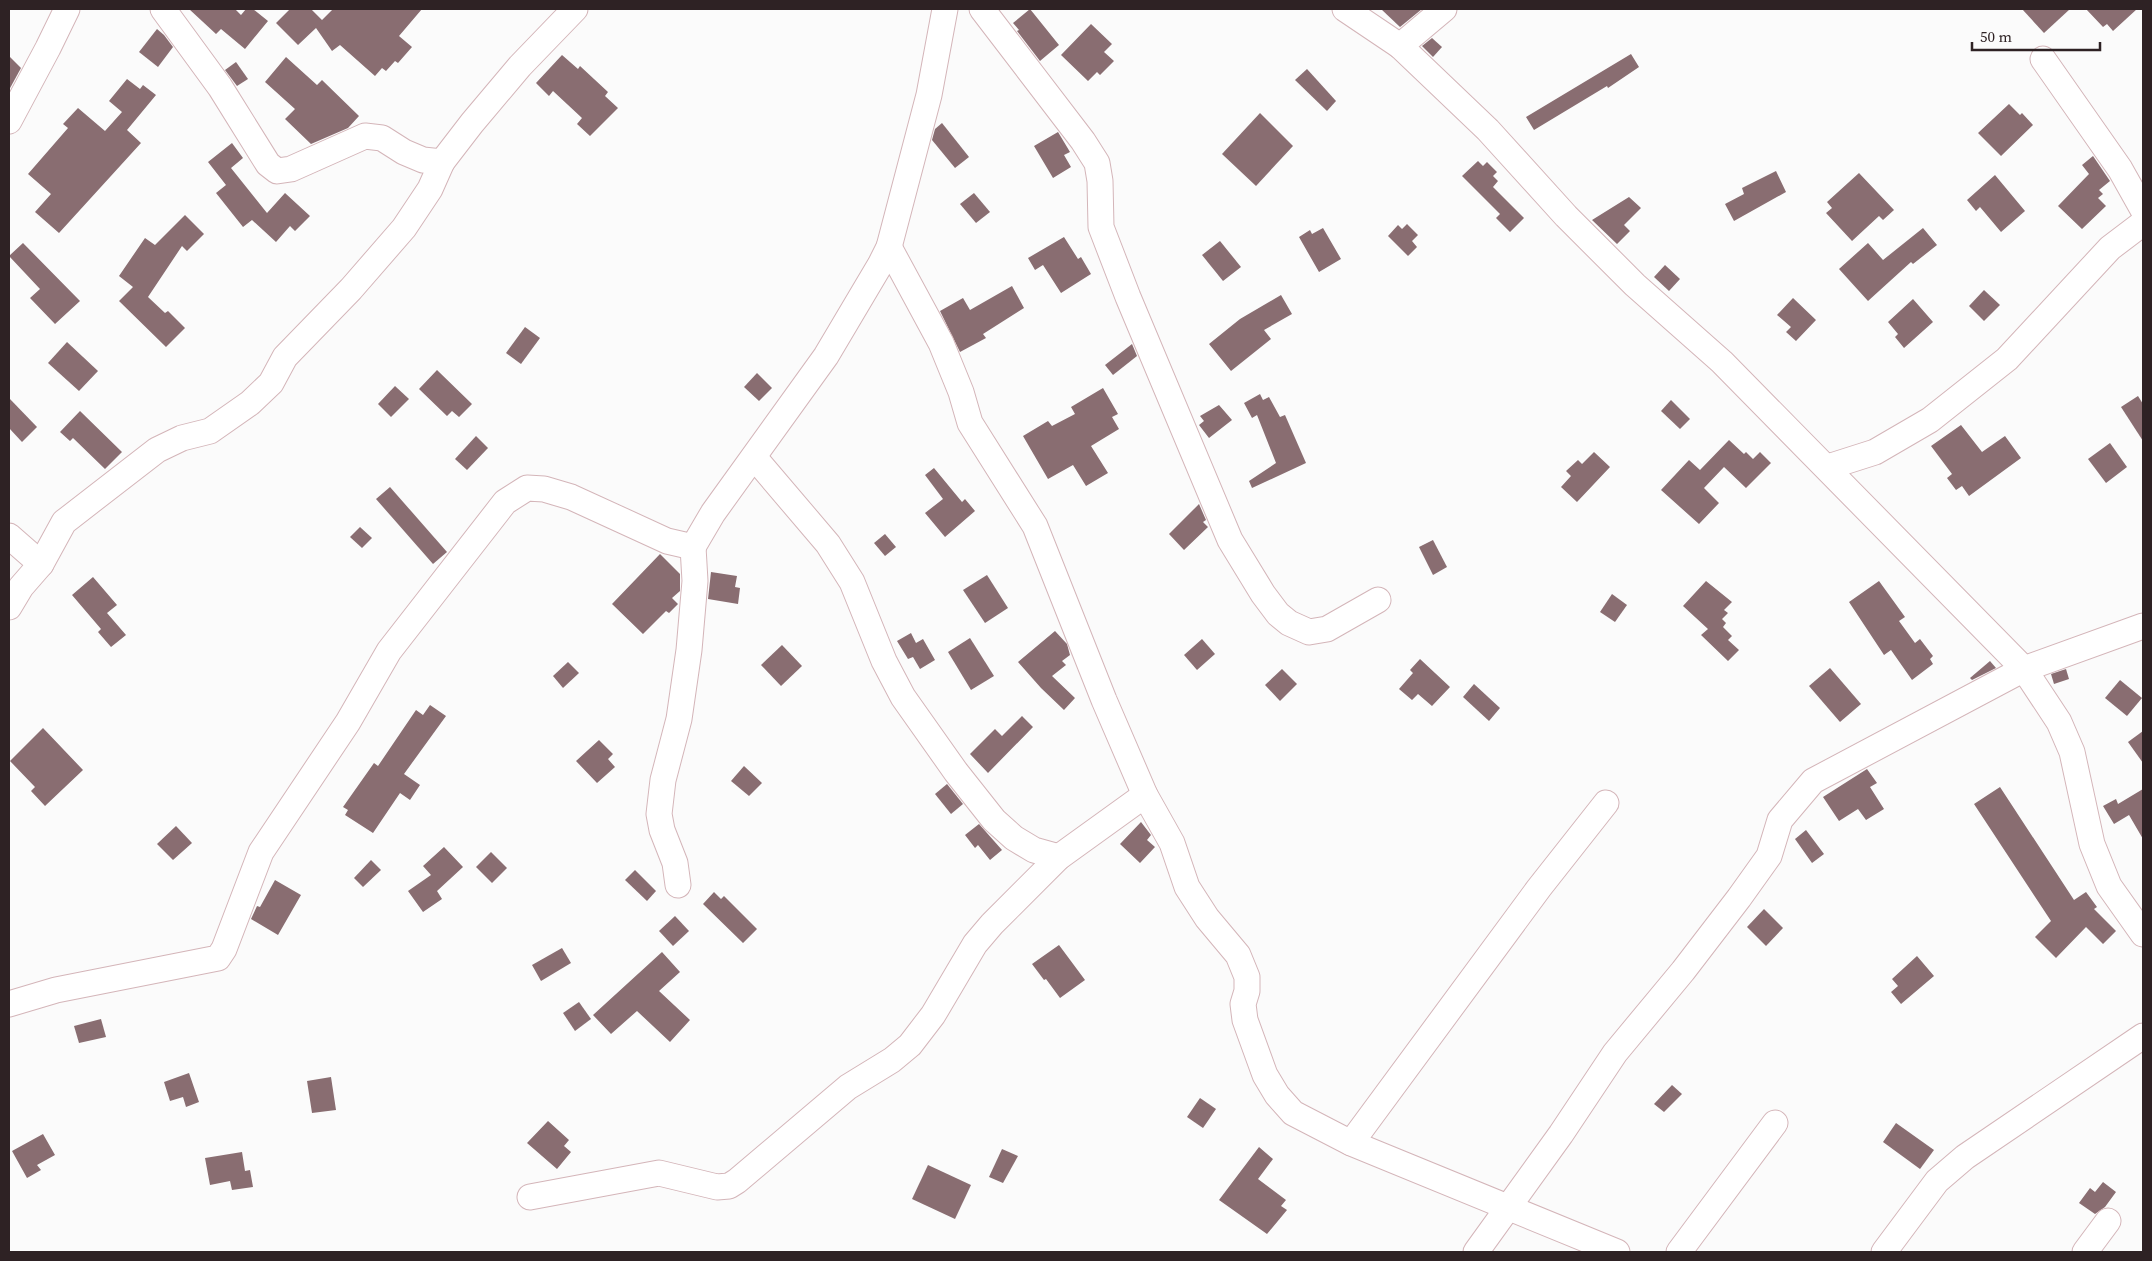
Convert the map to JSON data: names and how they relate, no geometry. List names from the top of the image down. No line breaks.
{"scale_bar":"50 m"}
